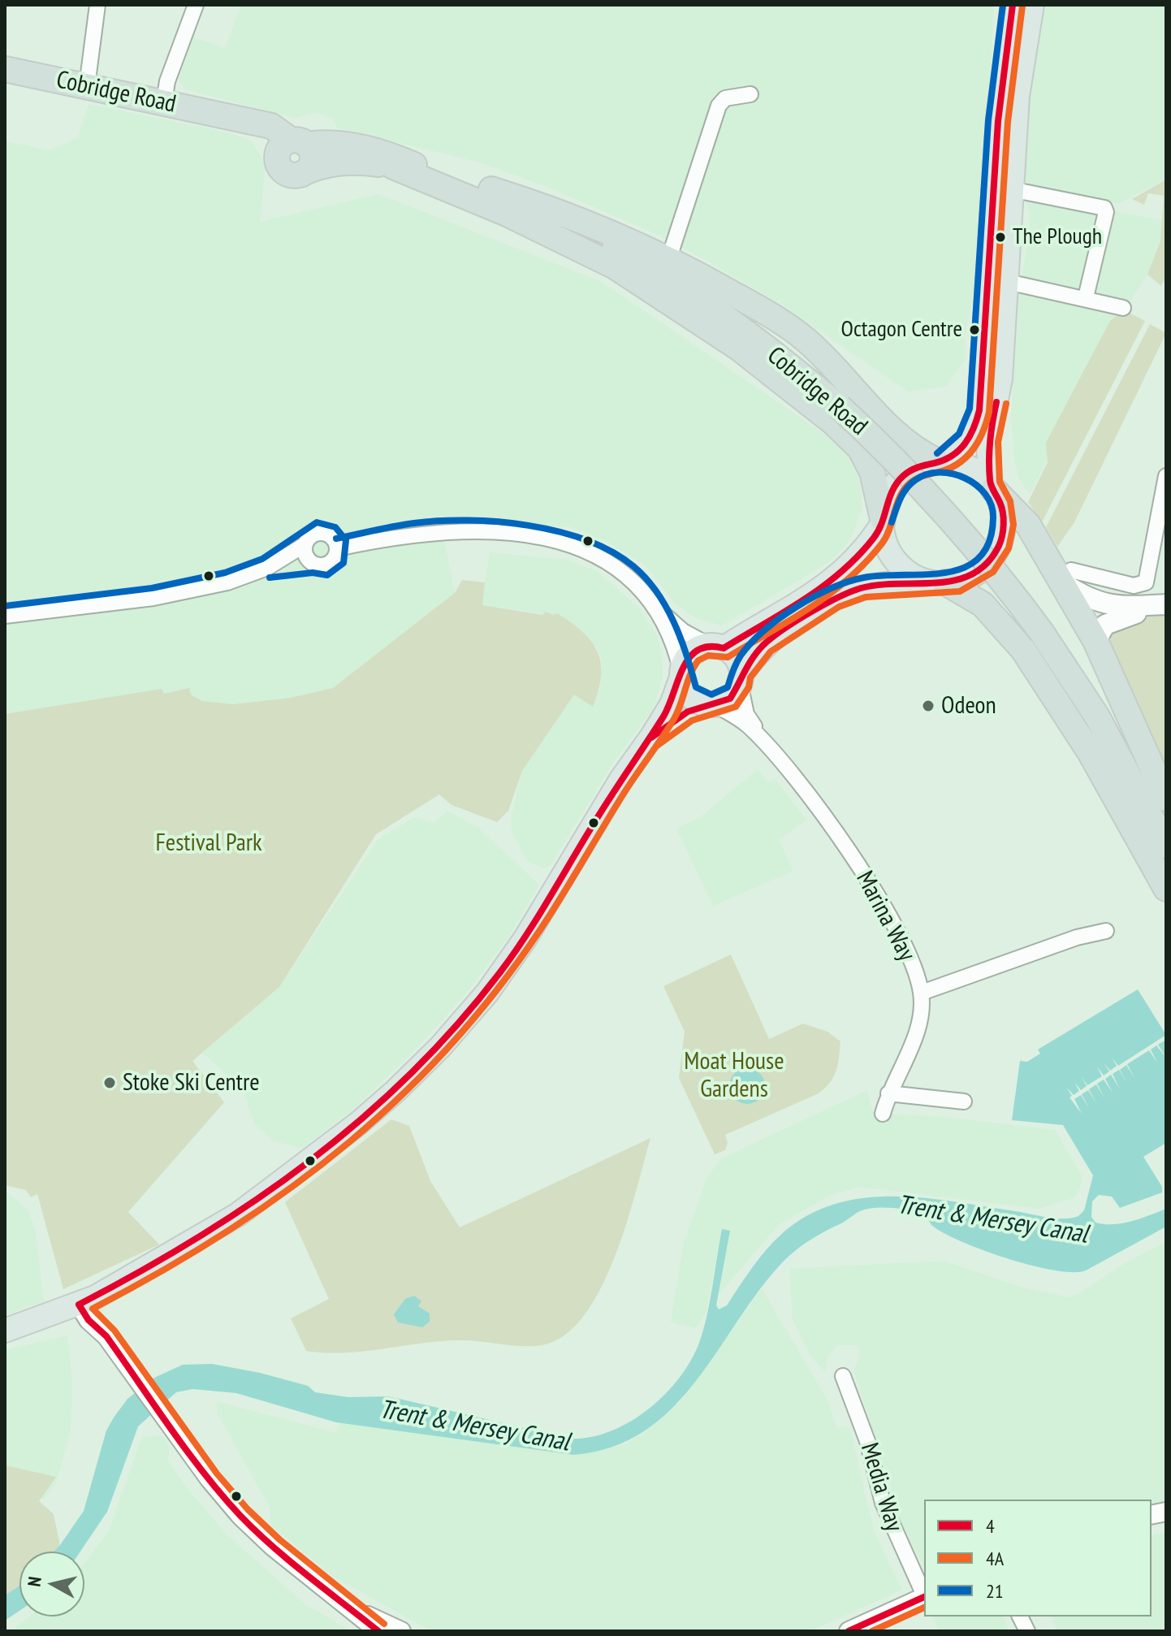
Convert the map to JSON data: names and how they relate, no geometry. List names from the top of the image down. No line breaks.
{"streets":{"highway":["Cobridge Road"],"street":["Marina Way","Media Way"]},"water":["Trent & Mersey Canal"],"parks":["Festival Park","Moat House Gardens"],"places":["The Plough","Octagon Centre","Odeon","Stoke Ski Centre"],"lines":["transit line 4","transit line 21","transit line 4A"],"legend":["4","4A","21"],"north":"left"}
